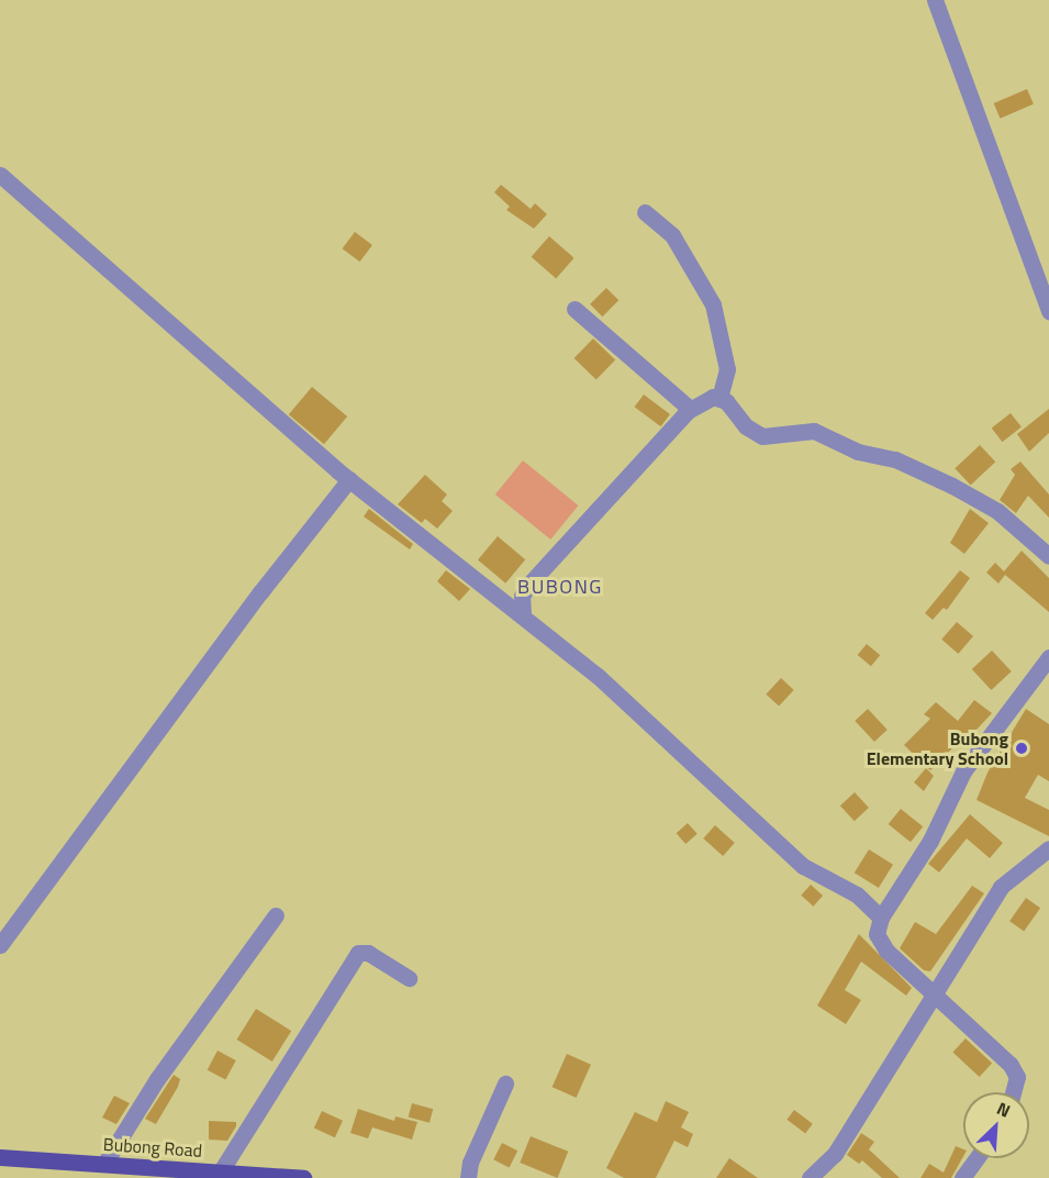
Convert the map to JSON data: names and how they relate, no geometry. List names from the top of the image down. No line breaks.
{"streets":{"main road":["Bubong Road"]},"districts":["BUBONG"],"places":["Bubong Elementary School"],"north":"top right"}
